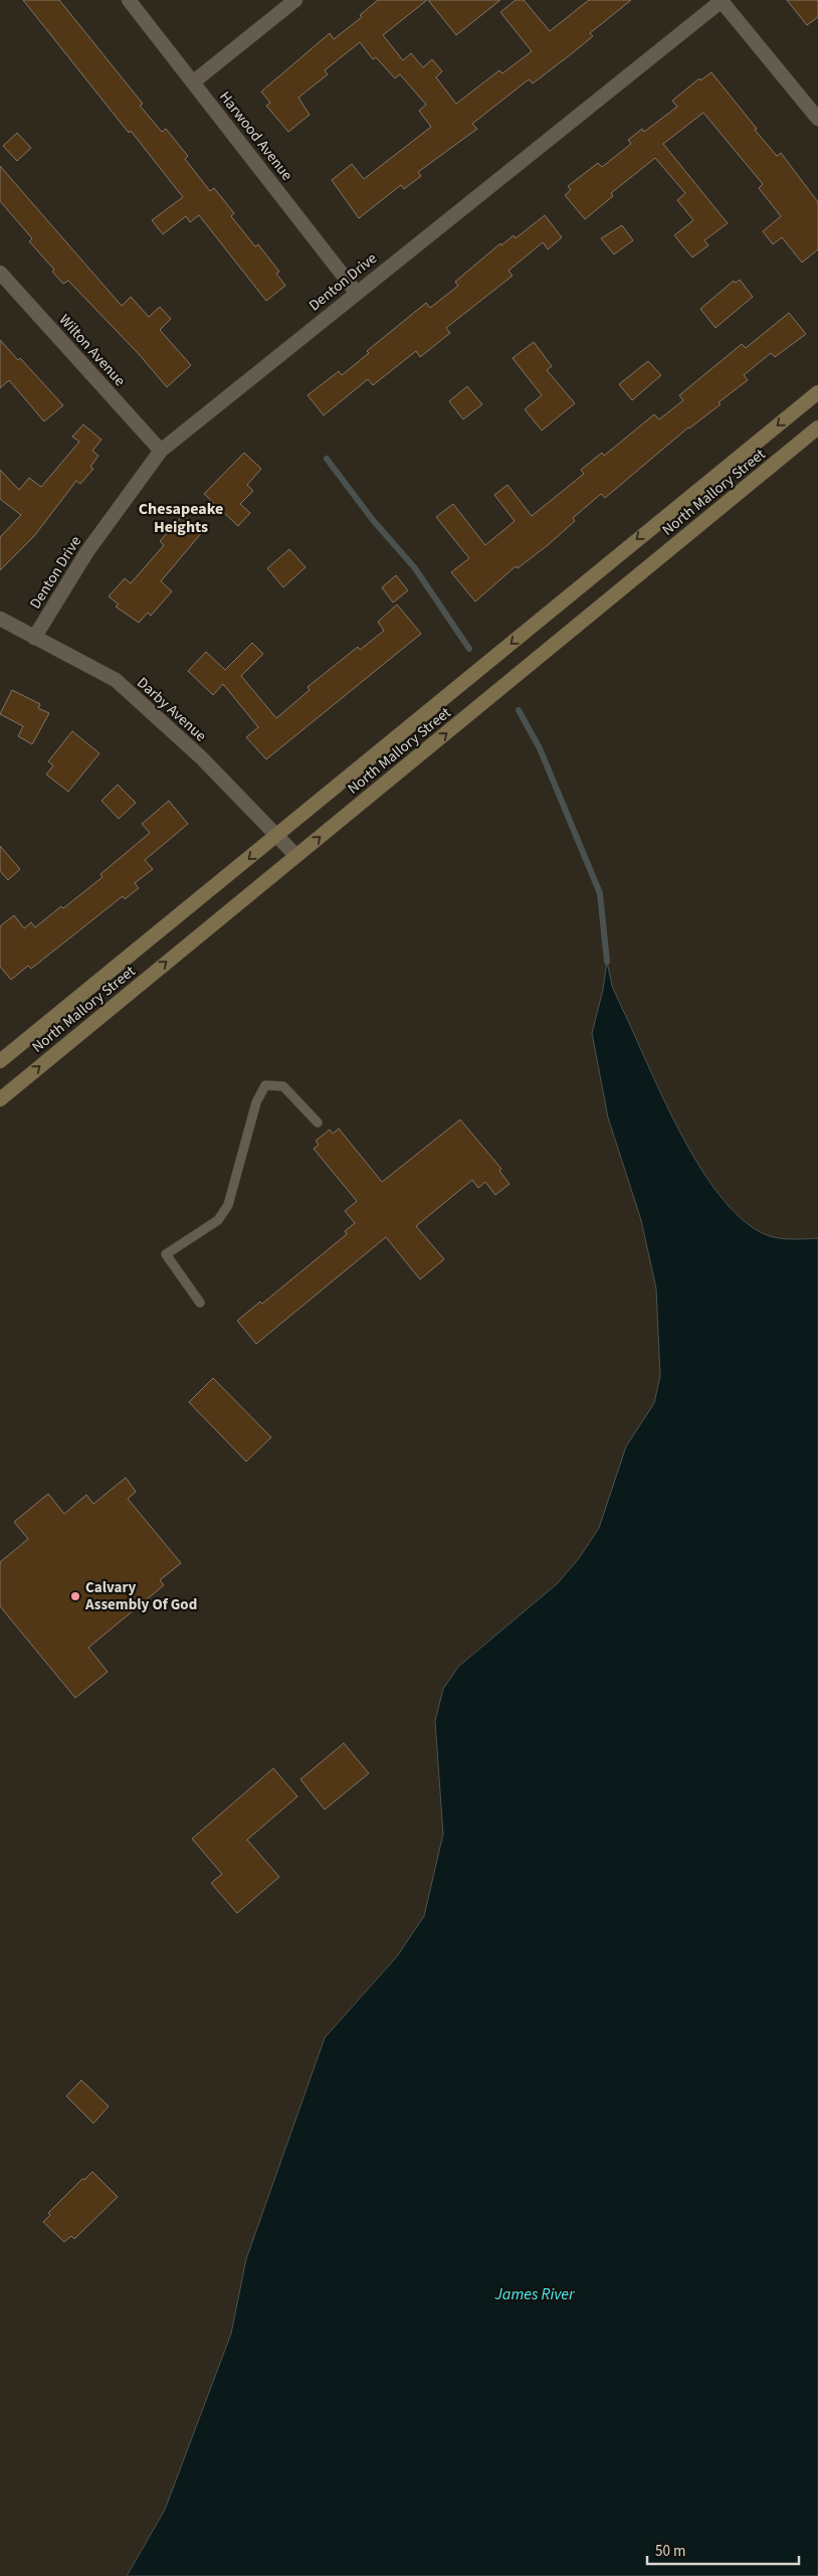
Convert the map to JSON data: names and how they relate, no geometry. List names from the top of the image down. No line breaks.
{"streets":{"main road":["North Mallory Street"],"street":["Harwood Avenue","Denton Drive","Wilton Avenue","Darby Avenue"]},"crossings":[["Harwood Avenue","Denton Drive"],["Denton Drive","Wilton Avenue"],["Denton Drive","Darby Avenue"],["North Mallory Street","Darby Avenue"]],"districts":["Chesapeake Heights"],"water":["James River"],"places":["Calvary Assembly Of God"],"scale_bar":"50 m"}
